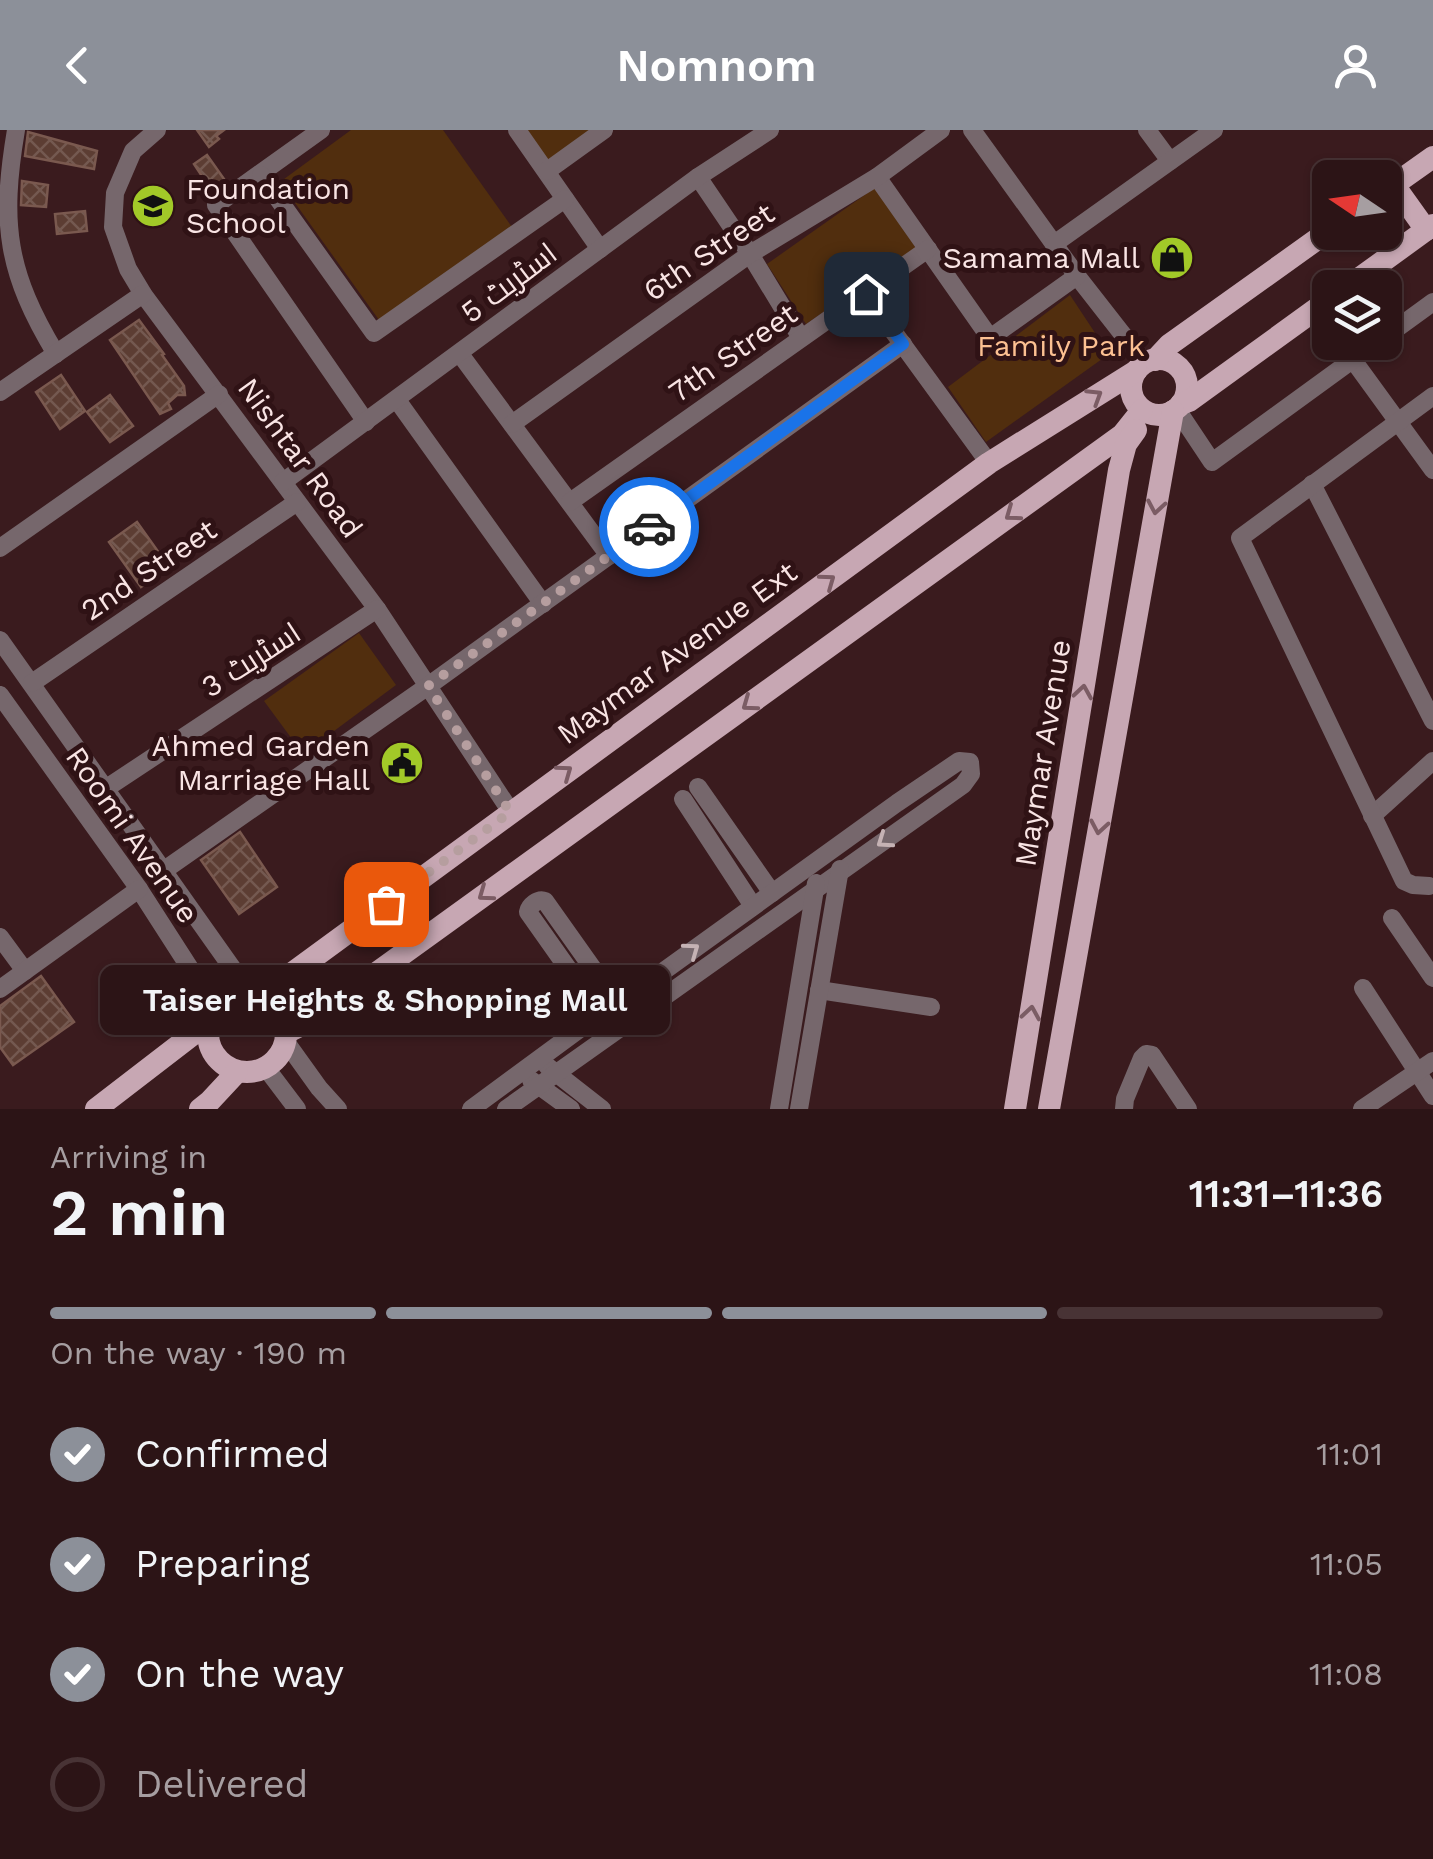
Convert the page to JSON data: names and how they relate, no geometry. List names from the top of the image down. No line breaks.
{"streets":{"main road":["Maymar Avenue Ext","Maymar Avenue"],"street":["6th Street","اسٹریٹ 5","7th Street","Nishtar Road","2nd Street","اسٹریٹ 3","Roomi Avenue"]},"crossings":[["اسٹریٹ 5","Nishtar Road"],["Nishtar Road","2nd Street"],["Nishtar Road","Maymar Avenue Ext"],["Nishtar Road","اسٹریٹ 3"],["2nd Street","Roomi Avenue"],["Maymar Avenue Ext","Maymar Avenue"],["Maymar Avenue Ext","Roomi Avenue"],["اسٹریٹ 3","Roomi Avenue"]],"parks":["Family Park"],"places":{"school or university":["Foundation School"],"shop":["Samama Mall"],"public building":["Ahmed Garden Marriage Hall"],"other":["Taiser Heights & Shopping Mall"]},"north":"left","page":{"header":"Nomnom","bubble":"Taiser Heights & Shopping Mall","heading":["2 min","Arriving in","11:31–11:36"],"bar":"On the way · 190 m","list":[["Confirmed","11:01"],["Preparing","11:05"],["On the way","11:08"],"Delivered"]}}
